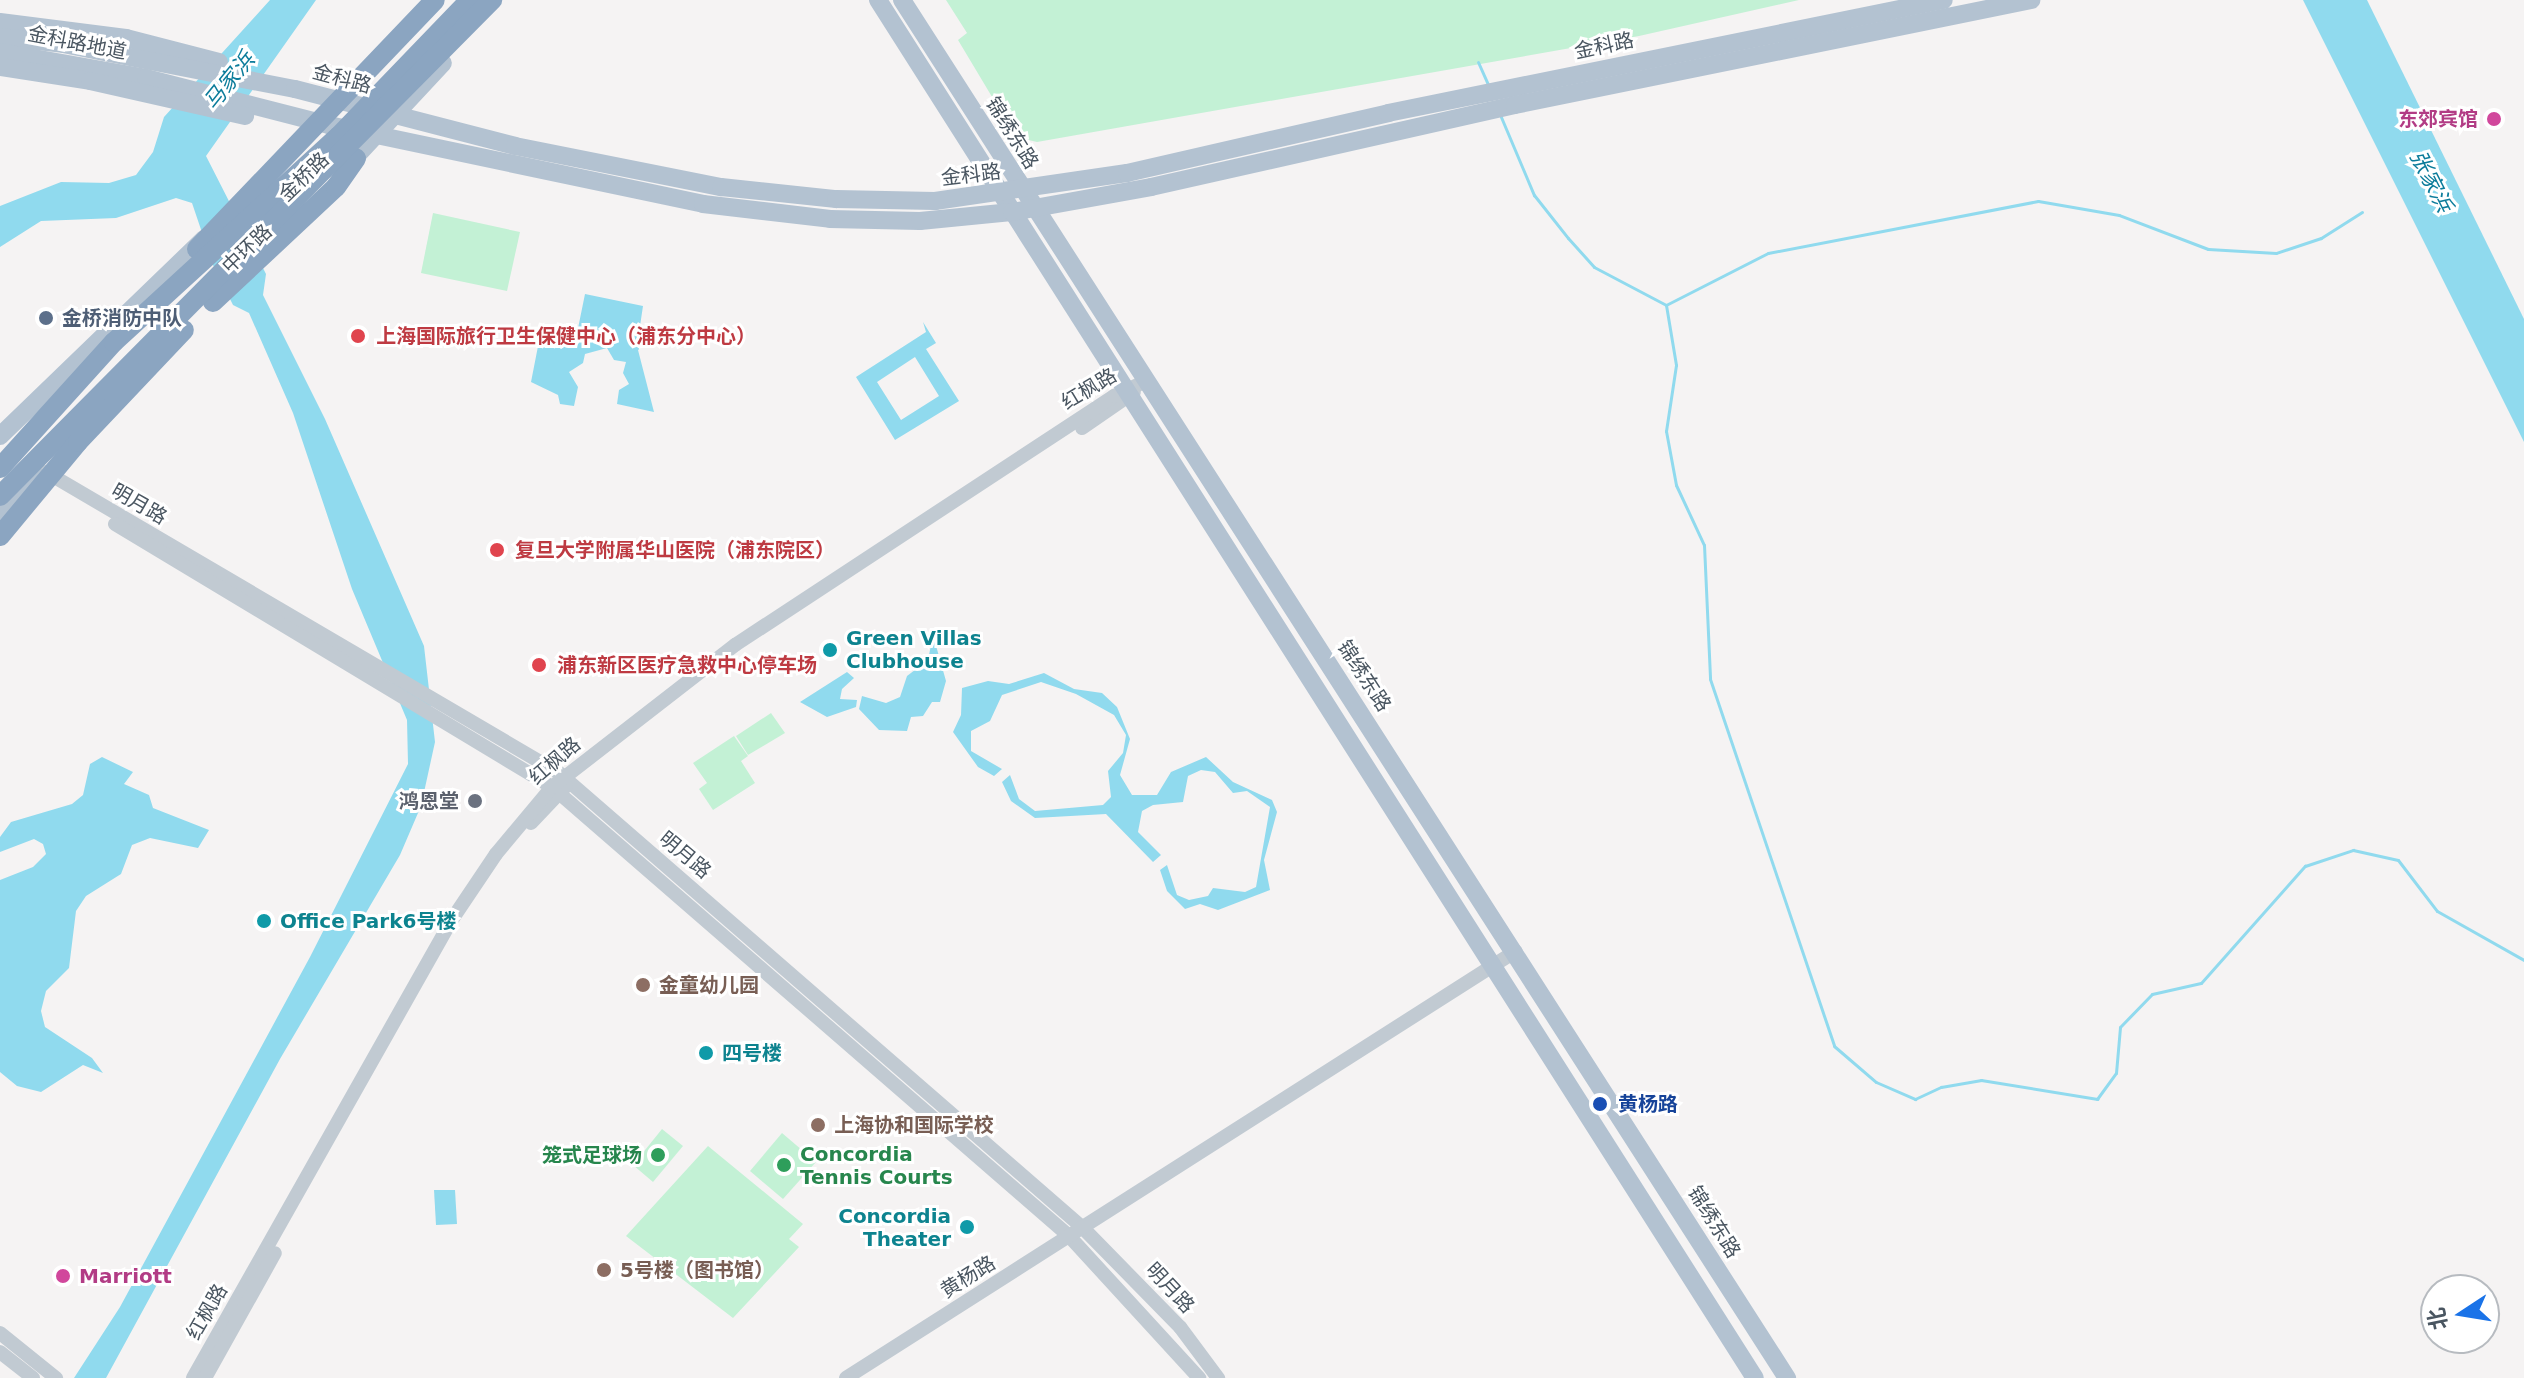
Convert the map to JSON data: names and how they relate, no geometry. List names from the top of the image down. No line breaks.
{"streets":{"highway":["中环路"],"main road":["金科路地道","金科路","锦绣东路","金桥路"],"street":["红枫路","明月路","黄杨路"]},"crossings":[["金科路地道","金科路"],["金科路","锦绣东路"],["金科路","金桥路"],["锦绣东路","红枫路"],["锦绣东路","黄杨路"],["金桥路","明月路"],["红枫路","明月路"],["明月路","黄杨路"]],"water":["马家浜","张家浜"],"places":["东郊宾馆","金桥消防中队","上海国际旅行卫生保健中心（浦东分中心）","复旦大学附属华山医院（浦东院区）","Green Villas Clubhouse","浦东新区医疗急救中心停车场","鸿恩堂","Office Park6号楼","金童幼儿园","四号楼","黄杨路","上海协和国际学校","笼式足球场","Concordia Tennis Courts","Concordia Theater","5号楼（图书馆）","Marriott"],"north":"left"}
